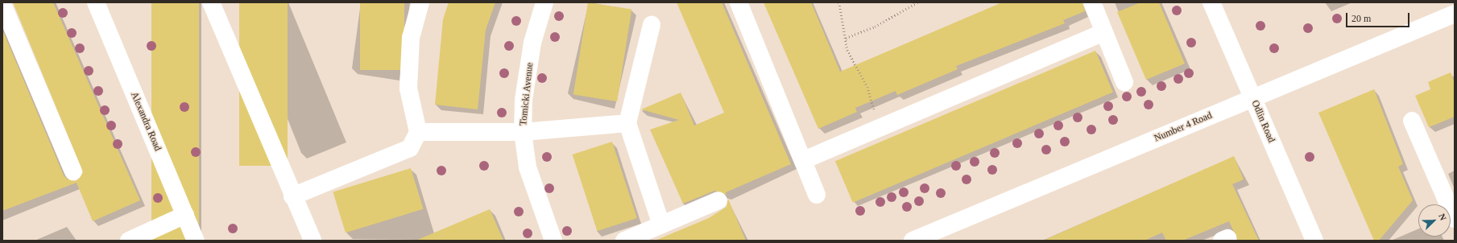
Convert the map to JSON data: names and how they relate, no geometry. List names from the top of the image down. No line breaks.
{"streets":{"street":["Tomicki Avenue","Alexandra Road","Odlin Road","Number 4 Road"]},"crossings":[["Odlin Road","Number 4 Road"]],"scale_bar":"20 m","north":"top right"}
